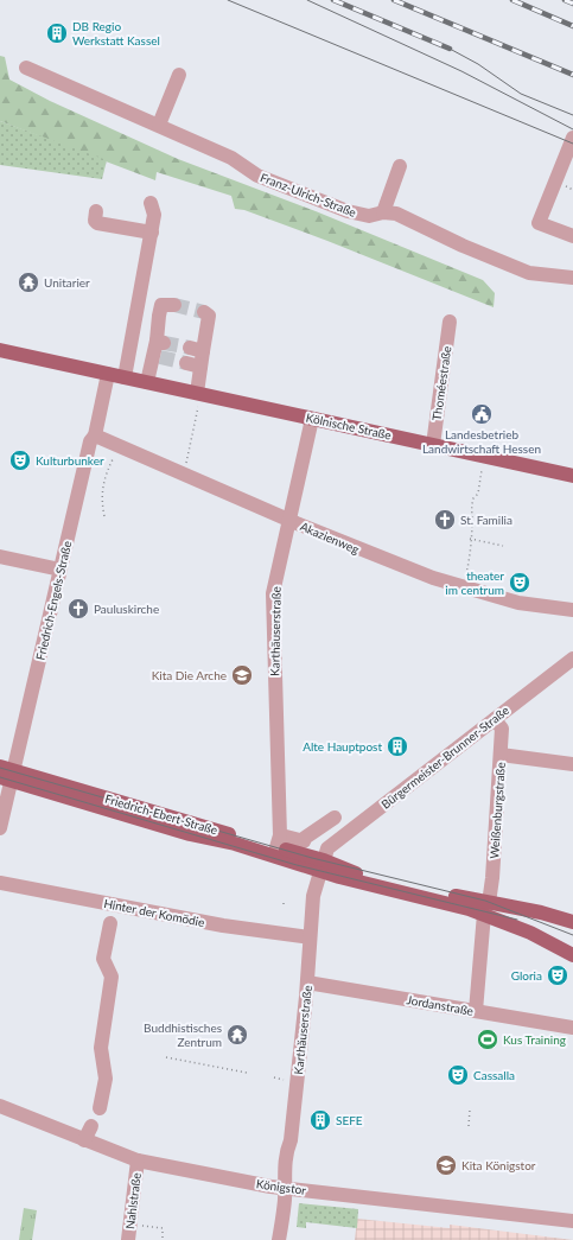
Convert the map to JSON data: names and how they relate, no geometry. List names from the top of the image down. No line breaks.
{"streets":{"main road":["Kölnische Straße","Friedrich-Ebert-Straße"],"street":["Franz-Ulrich-Straße","Thoméestraße","Akazienweg","Friedrich-Engels-Straße","Karthäuserstraße","Bürgermeister-Brunner-Straße","Weißenburgstraße","Hinter der Komödie","Jordanstraße","Königstor","Nahlstraße"]},"crossings":[["Thoméestraße","Kölnische Straße"],["Kölnische Straße","Friedrich-Engels-Straße"],["Kölnische Straße","Karthäuserstraße"],["Akazienweg","Friedrich-Engels-Straße"],["Akazienweg","Karthäuserstraße"],["Friedrich-Engels-Straße","Friedrich-Ebert-Straße"],["Karthäuserstraße","Bürgermeister-Brunner-Straße"],["Karthäuserstraße","Friedrich-Ebert-Straße"],["Karthäuserstraße","Hinter der Komödie"],["Karthäuserstraße","Jordanstraße"],["Karthäuserstraße","Königstor"],["Bürgermeister-Brunner-Straße","Weißenburgstraße"],["Bürgermeister-Brunner-Straße","Friedrich-Ebert-Straße"],["Weißenburgstraße","Friedrich-Ebert-Straße"],["Weißenburgstraße","Jordanstraße"],["Königstor","Nahlstraße"]],"places":{"building":["DB Regio Werkstatt Kassel","Alte Hauptpost","SEFE"],"temple":["Unitarier","Buddhistisches Zentrum"],"public building":["Landesbetrieb Landwirtschaft Hessen"],"theatre":["Kulturbunker","theater im centrum","Gloria","Cassalla"],"church":["St. Familia","Pauluskirche"],"school or university":["Kita Die Arche","Kita Königstor"],"sports":["Kus Training"]}}
